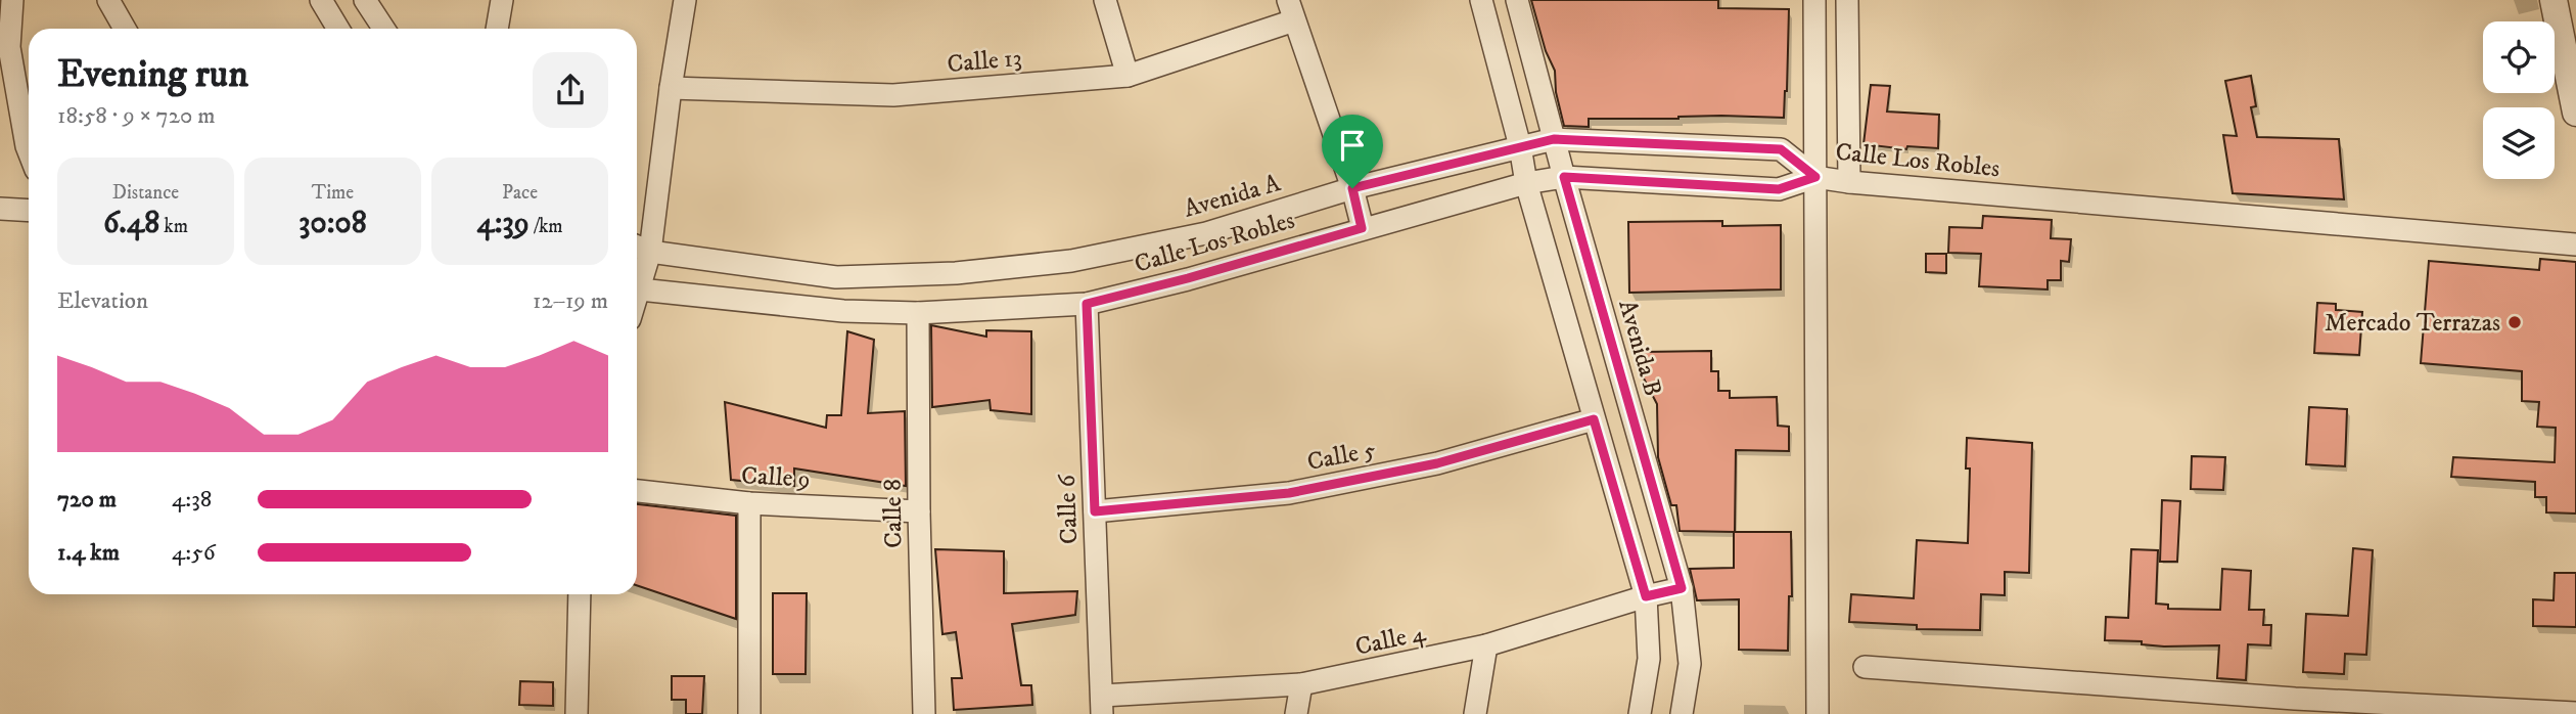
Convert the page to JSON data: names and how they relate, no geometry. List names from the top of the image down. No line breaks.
{"streets":{"street":["Calle 13","Calle Los Robles","Avenida A","Avenida B","Calle 5","Calle 9","Calle 6","Calle 8","Calle 4"]},"crossings":[["Calle Los Robles","Avenida A"],["Calle Los Robles","Avenida B"],["Calle Los Robles","Calle 6"],["Calle Los Robles","Calle 8"],["Avenida A","Avenida B"],["Avenida B","Calle 4"],["Calle 5","Calle 6"],["Calle 9","Calle 8"],["Calle 6","Calle 4"]],"places":["Mercado Terrazas"],"page":{"heading":["Evening run","18:58 · 9 × 720 m"],"stats":[["Distance","6.48 km"],["Time","30:08"],["Pace","4:39 /km"]],"chart":["Elevation","12–19 m"],"list":[{"name":"720 m","note":"4:38"},{"name":"1.4 km","note":"4:56"}]}}
